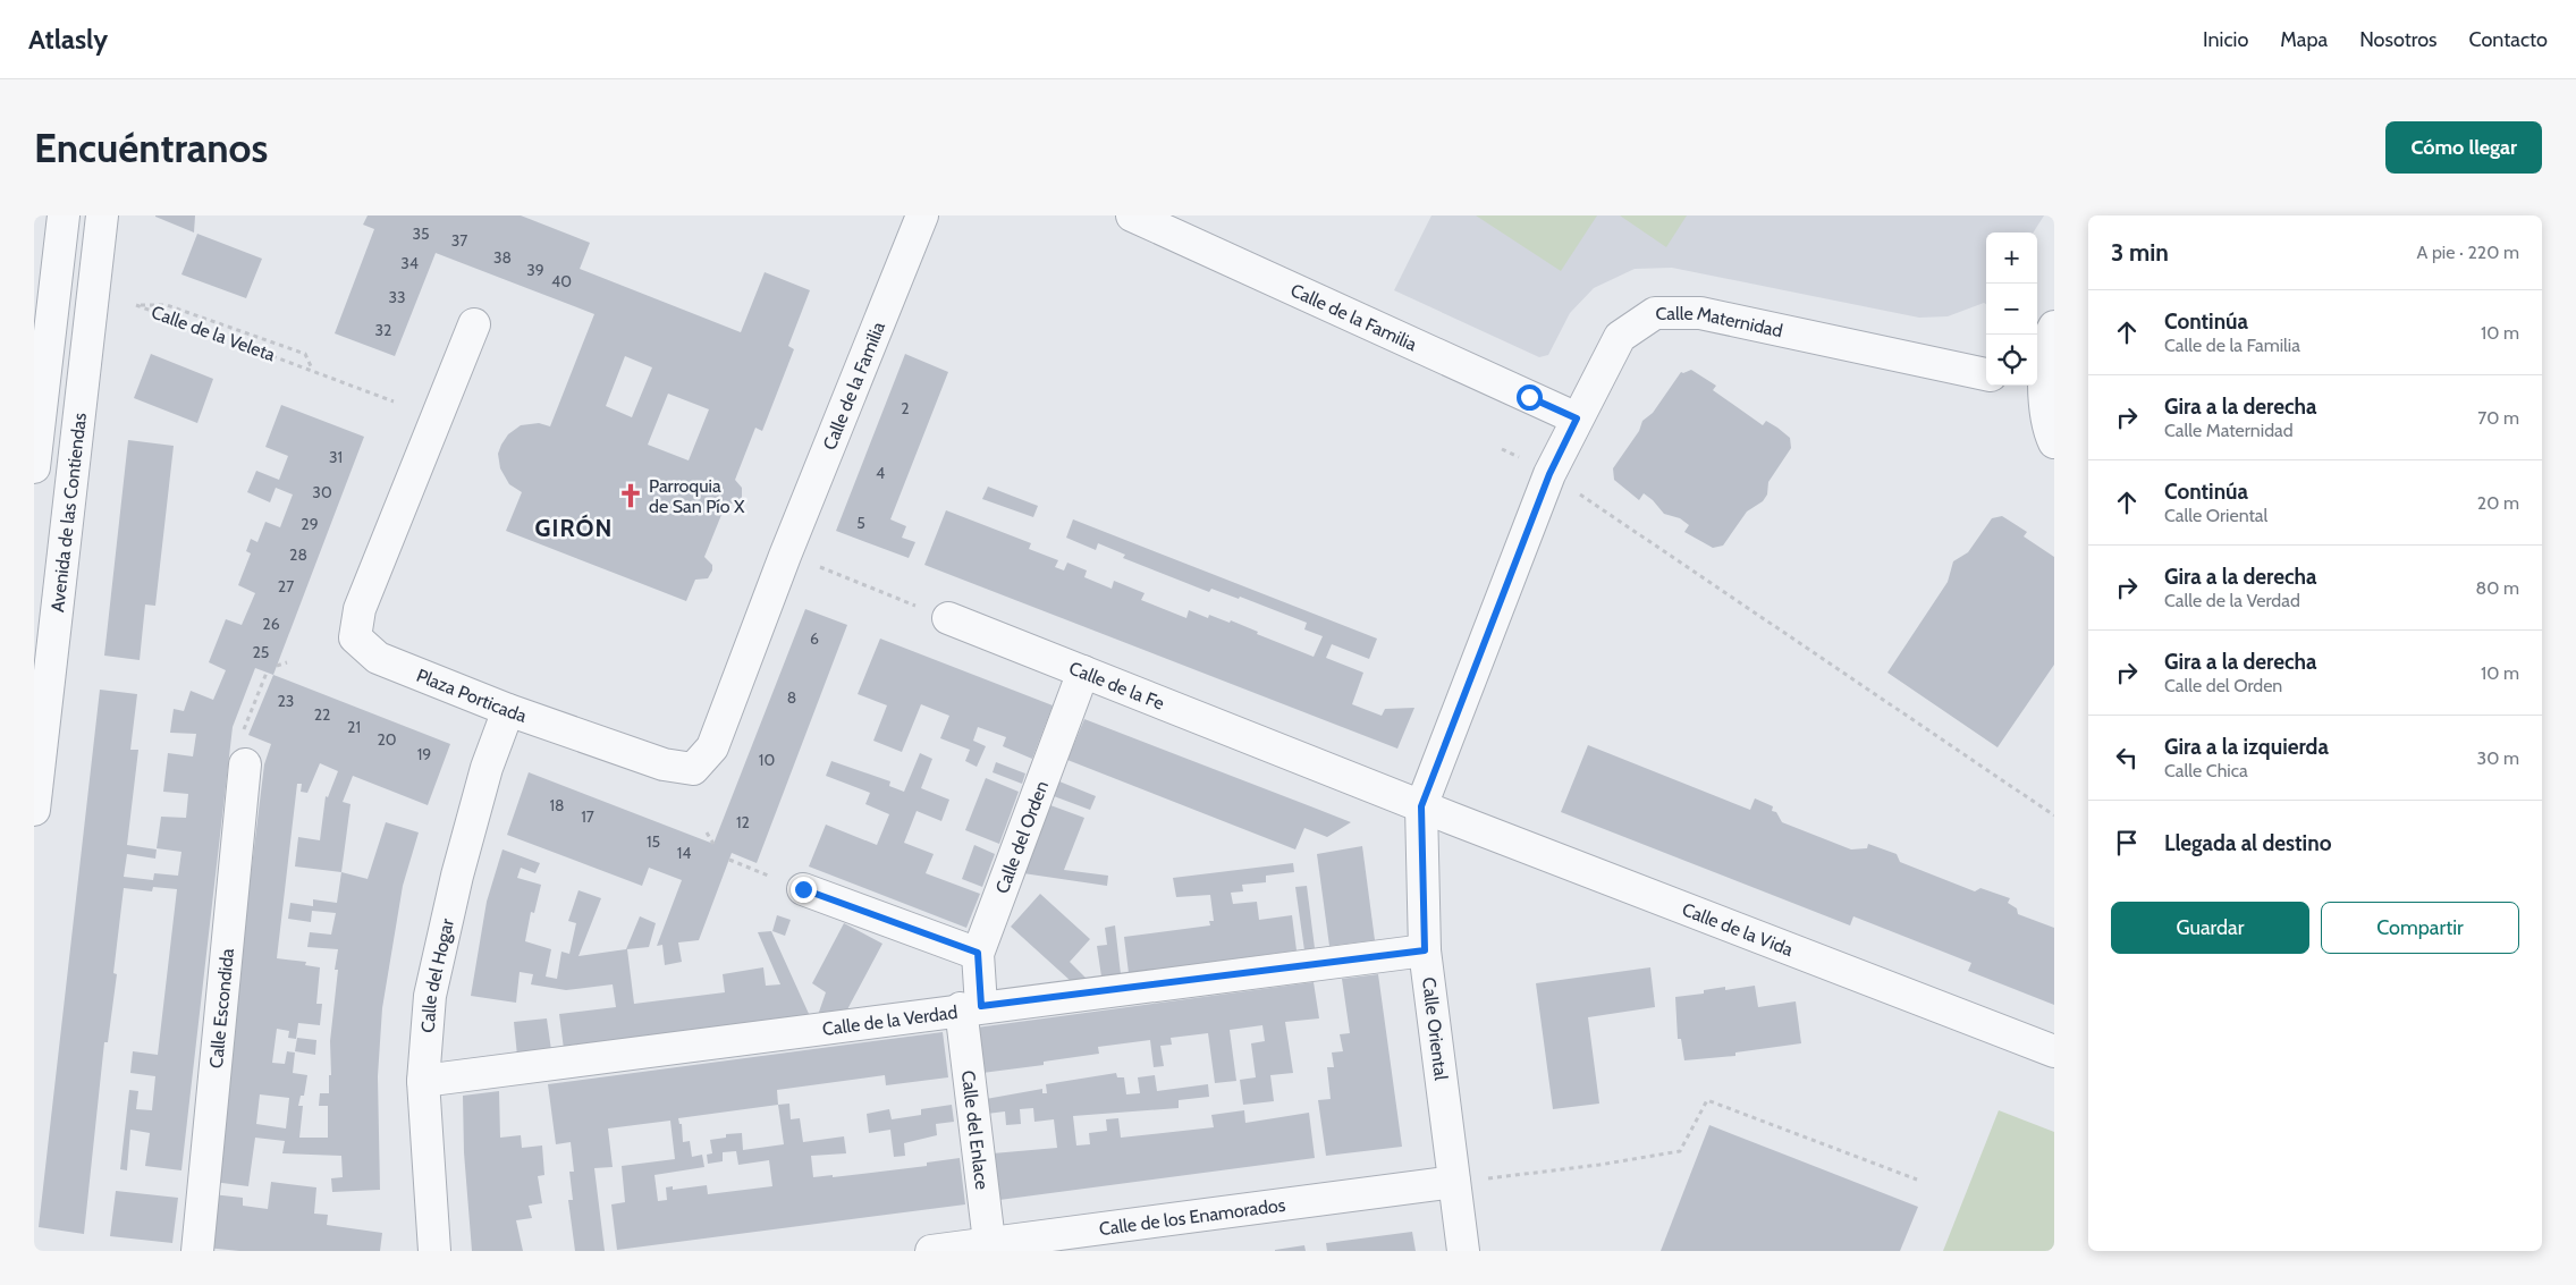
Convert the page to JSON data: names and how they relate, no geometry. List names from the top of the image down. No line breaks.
{"streets":{"street":["Calle de la Familia","Calle Maternidad","Avenida de las Contiendas","Calle de la Fe","Plaza Porticada","Calle del Orden","Calle de la Vida","Calle del Hogar","Calle Escondida","Calle de la Verdad","Calle Oriental","Calle del Enlace","Calle de los Enamorados"],"path":["Calle de la Veleta"]},"crossings":[["Calle de la Familia","Calle Maternidad"],["Calle de la Familia","Plaza Porticada"],["Calle Maternidad","Calle de la Fe"],["Calle Maternidad","Calle de la Vida"],["Calle Maternidad","Calle Oriental"],["Calle de la Fe","Calle del Orden"],["Calle de la Fe","Calle de la Vida"],["Calle de la Fe","Calle Oriental"],["Plaza Porticada","Calle del Hogar"],["Calle del Orden","Calle de la Verdad"],["Calle del Orden","Calle del Enlace"],["Calle de la Vida","Calle Oriental"],["Calle del Hogar","Calle de la Verdad"],["Calle de la Verdad","Calle Oriental"],["Calle de la Verdad","Calle del Enlace"],["Calle Oriental","Calle de los Enamorados"],["Calle del Enlace","Calle de los Enamorados"]],"districts":["GIRÓN"],"places":{"church":["Parroquia de San Pío X"]},"house_numbers":["35","37","38","34","39","40","33","32","2","31","4","30","5","29","28","27","26","6","25","8","23","22","21","20","19","10","18","17","12","15","14"],"page":{"header":"Atlasly","nav":["Inicio","Mapa","Nosotros","Contacto"],"buttons":["Cómo llegar",["Guardar","Compartir"]],"title":"Encuéntranos","heading":["3 min","A pie · 220 m"],"map_buttons":["+","−"],"list":[["Continúa","Calle de la Familia","10 m"],["Gira a la derecha","Calle Maternidad","70 m"],["Continúa","Calle Oriental","20 m"],["Gira a la derecha","Calle de la Verdad","80 m"],["Gira a la derecha","Calle del Orden","10 m"],["Gira a la izquierda","Calle Chica","30 m"],"Llegada al destino"]}}
